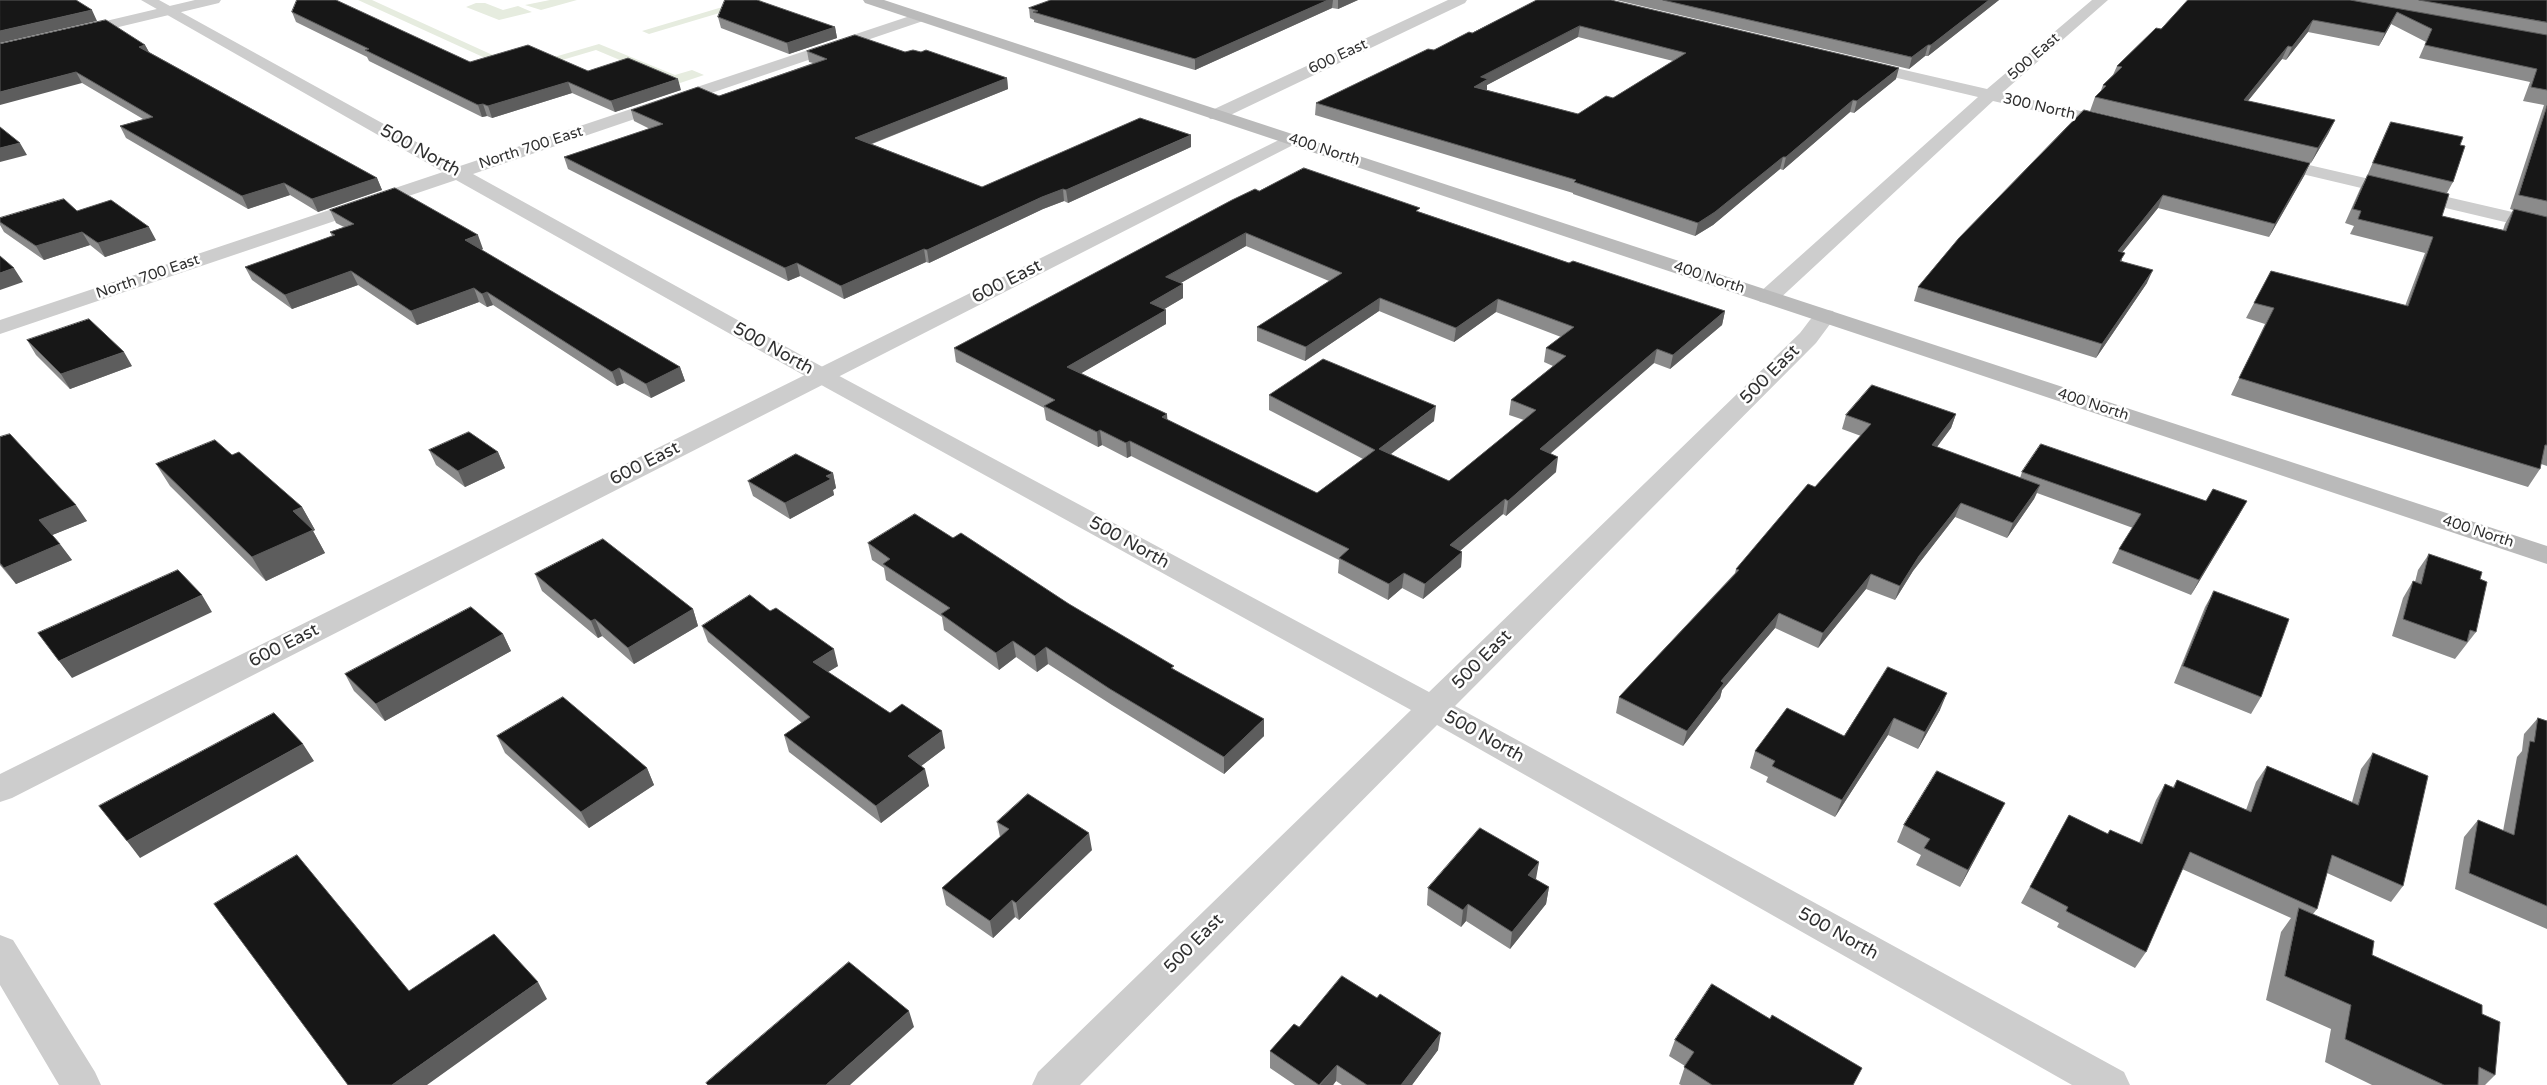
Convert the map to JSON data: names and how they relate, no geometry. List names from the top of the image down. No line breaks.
{"streets":{"main road":["400 North"],"street":["600 East","500 East","300 North","North 700 East","500 North"]},"crossings":[["600 East","400 North"],["600 East","500 North"],["500 East","300 North"],["500 East","400 North"],["500 East","500 North"],["North 700 East","400 North"],["North 700 East","500 North"]]}
